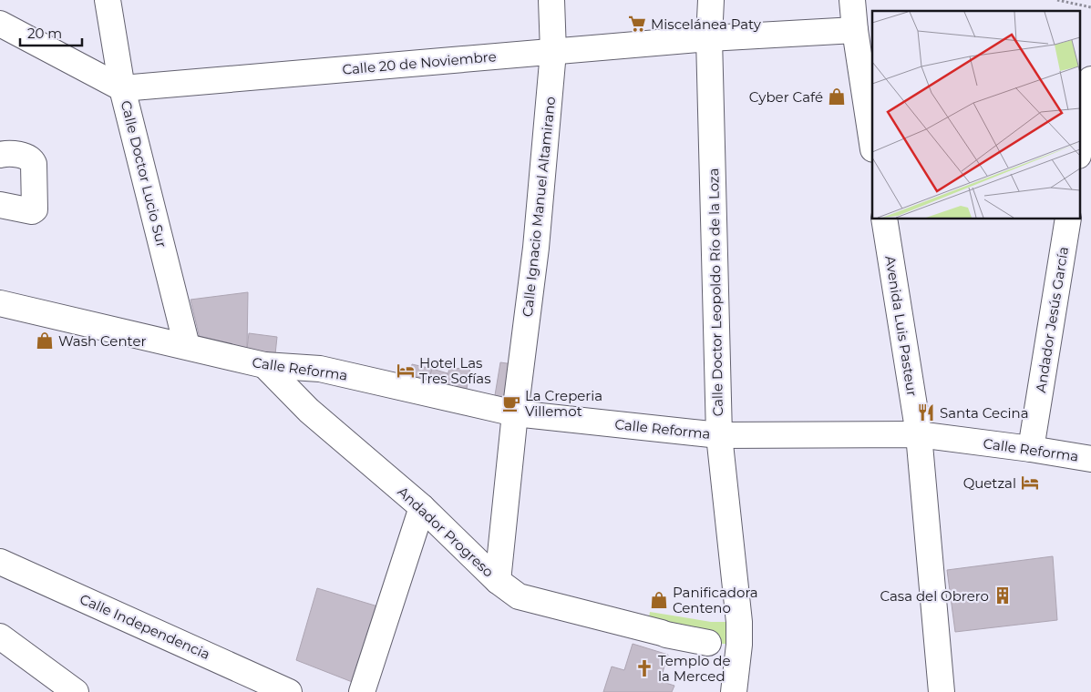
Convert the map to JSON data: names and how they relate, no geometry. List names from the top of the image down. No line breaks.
{"streets":{"street":["Calle 20 de Noviembre","Calle Doctor Lucio Sur","Calle Ignacio Manuel Altamirano","Calle Doctor Leopoldo Río de la Loza","Andador Jesús García","Avenida Luis Pasteur","Calle Reforma","Andador Progreso","Calle Independencia"]},"crossings":[["Calle 20 de Noviembre","Calle Doctor Lucio Sur"],["Calle 20 de Noviembre","Calle Ignacio Manuel Altamirano"],["Calle 20 de Noviembre","Calle Doctor Leopoldo Río de la Loza"],["Calle Doctor Lucio Sur","Calle Reforma"],["Calle Ignacio Manuel Altamirano","Calle Reforma"],["Calle Ignacio Manuel Altamirano","Andador Progreso"],["Calle Doctor Leopoldo Río de la Loza","Calle Reforma"],["Andador Jesús García","Calle Reforma"],["Avenida Luis Pasteur","Calle Reforma"],["Calle Reforma","Andador Progreso"]],"places":{"supermarket":["Miscelánea Paty"],"shop":["Cyber Café","Wash Center","Panificadora Centeno"],"hotel":["Hotel Las Tres Sofías","Quetzal"],"cafe":["La Creperia Villemot"],"restaurant":["Santa Cecina"],"building":["Casa del Obrero"],"church":["Templo de la Merced"]},"scale_bar":"20 m"}
